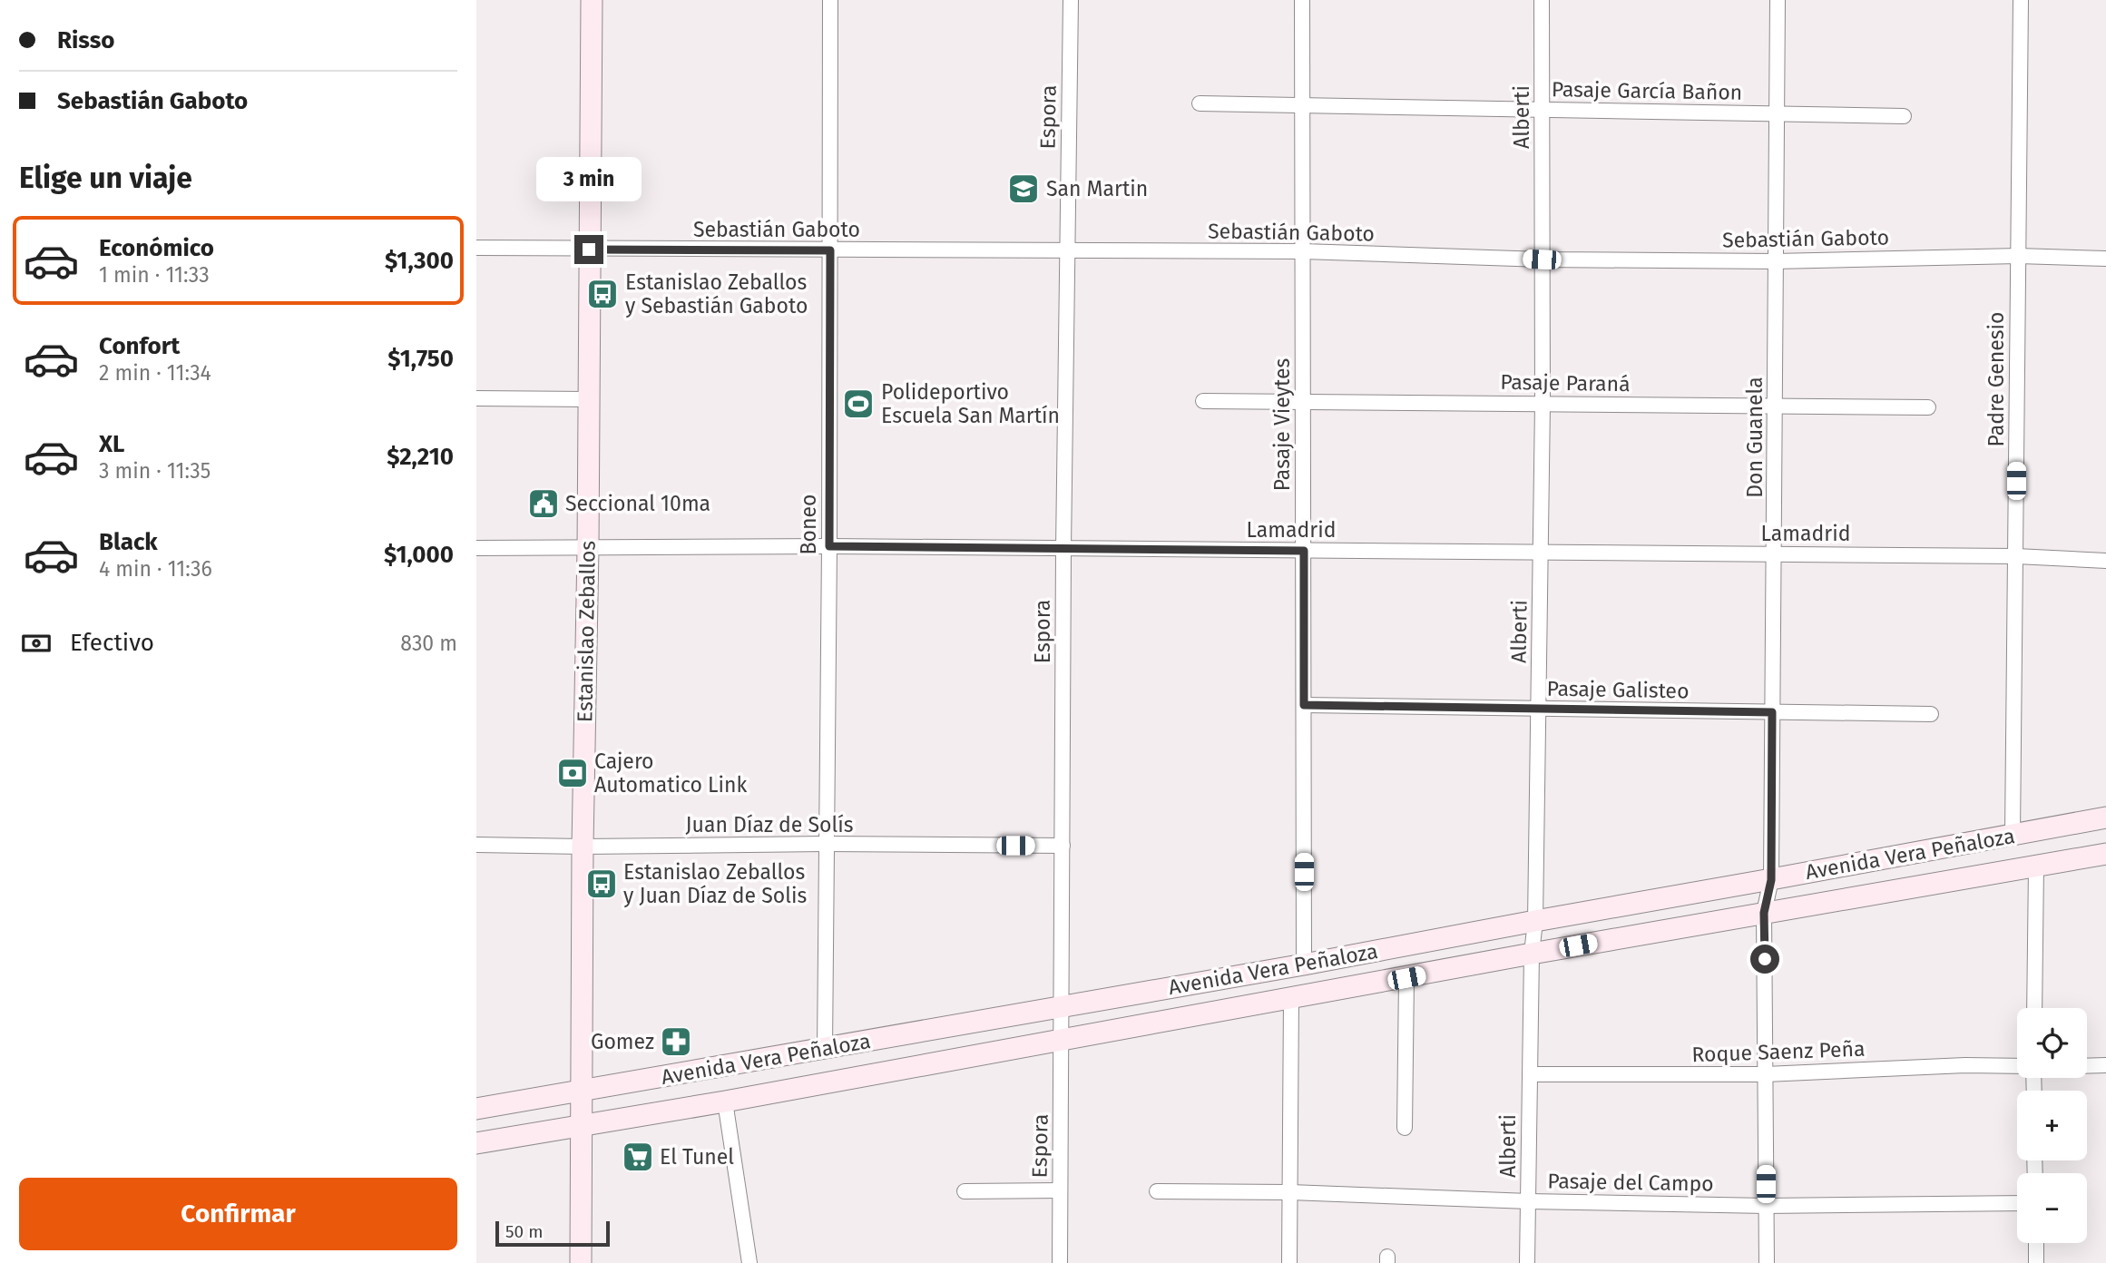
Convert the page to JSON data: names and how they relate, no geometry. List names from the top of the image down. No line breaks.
{"streets":{"main road":["Estanislao Zeballos","Avenida Vera Peñaloza"],"street":["Pasaje García Bañon","Espora","Alberti","Sebastián Gaboto","Padre Genesio","Pasaje Paraná","Pasaje Vieytes","Don Guanela","Boneo","Lamadrid","Pasaje Galisteo","Juan Díaz de Solís","Roque Saenz Peña","Pasaje del Campo"]},"crossings":[["Pasaje García Bañon","Alberti"],["Pasaje García Bañon","Pasaje Vieytes"],["Pasaje García Bañon","Don Guanela"],["Espora","Sebastián Gaboto"],["Espora","Lamadrid"],["Espora","Juan Díaz de Solís"],["Espora","Avenida Vera Peñaloza"],["Alberti","Sebastián Gaboto"],["Alberti","Pasaje Paraná"],["Alberti","Lamadrid"],["Alberti","Pasaje Galisteo"],["Alberti","Avenida Vera Peñaloza"],["Alberti","Roque Saenz Peña"],["Alberti","Pasaje del Campo"],["Sebastián Gaboto","Padre Genesio"],["Sebastián Gaboto","Pasaje Vieytes"],["Sebastián Gaboto","Don Guanela"],["Sebastián Gaboto","Boneo"],["Sebastián Gaboto","Estanislao Zeballos"],["Padre Genesio","Lamadrid"],["Padre Genesio","Avenida Vera Peñaloza"],["Pasaje Paraná","Pasaje Vieytes"],["Pasaje Paraná","Don Guanela"],["Pasaje Vieytes","Lamadrid"],["Pasaje Vieytes","Pasaje Galisteo"],["Pasaje Vieytes","Avenida Vera Peñaloza"],["Don Guanela","Lamadrid"],["Don Guanela","Pasaje Galisteo"],["Don Guanela","Avenida Vera Peñaloza"],["Don Guanela","Roque Saenz Peña"],["Don Guanela","Pasaje del Campo"],["Boneo","Lamadrid"],["Boneo","Juan Díaz de Solís"],["Boneo","Avenida Vera Peñaloza"],["Lamadrid","Estanislao Zeballos"],["Estanislao Zeballos","Juan Díaz de Solís"],["Estanislao Zeballos","Avenida Vera Peñaloza"]],"places":{"school or university":["San Martin"],"bus stop":["Estanislao Zeballos y Sebastián Gaboto","Estanislao Zeballos y Juan Díaz de Solis"],"sports":["Polideportivo Escuela San Martín"],"public building":["Seccional 10ma"],"bank":["Cajero Automatico Link"],"pharmacy":["Gomez"],"supermarket":["El Tunel"]},"scale_bar":"50 m","page":{"banner":["Risso","Sebastián Gaboto"],"heading":"Elige un viaje","bubble":"3 min","list":[{"name":"Económico","note":"1 min · 11:33","value":"$1,300"},{"name":"Confort","note":"2 min · 11:34","value":"$1,750"},{"name":"XL","note":"3 min · 11:35","value":"$2,210"},{"name":"Black","note":"4 min · 11:36","value":"$1,000"}],"pay":["Efectivo","830 m"],"map_buttons":["+","−"],"buttons":"Confirmar","scale":"50 m"}}
